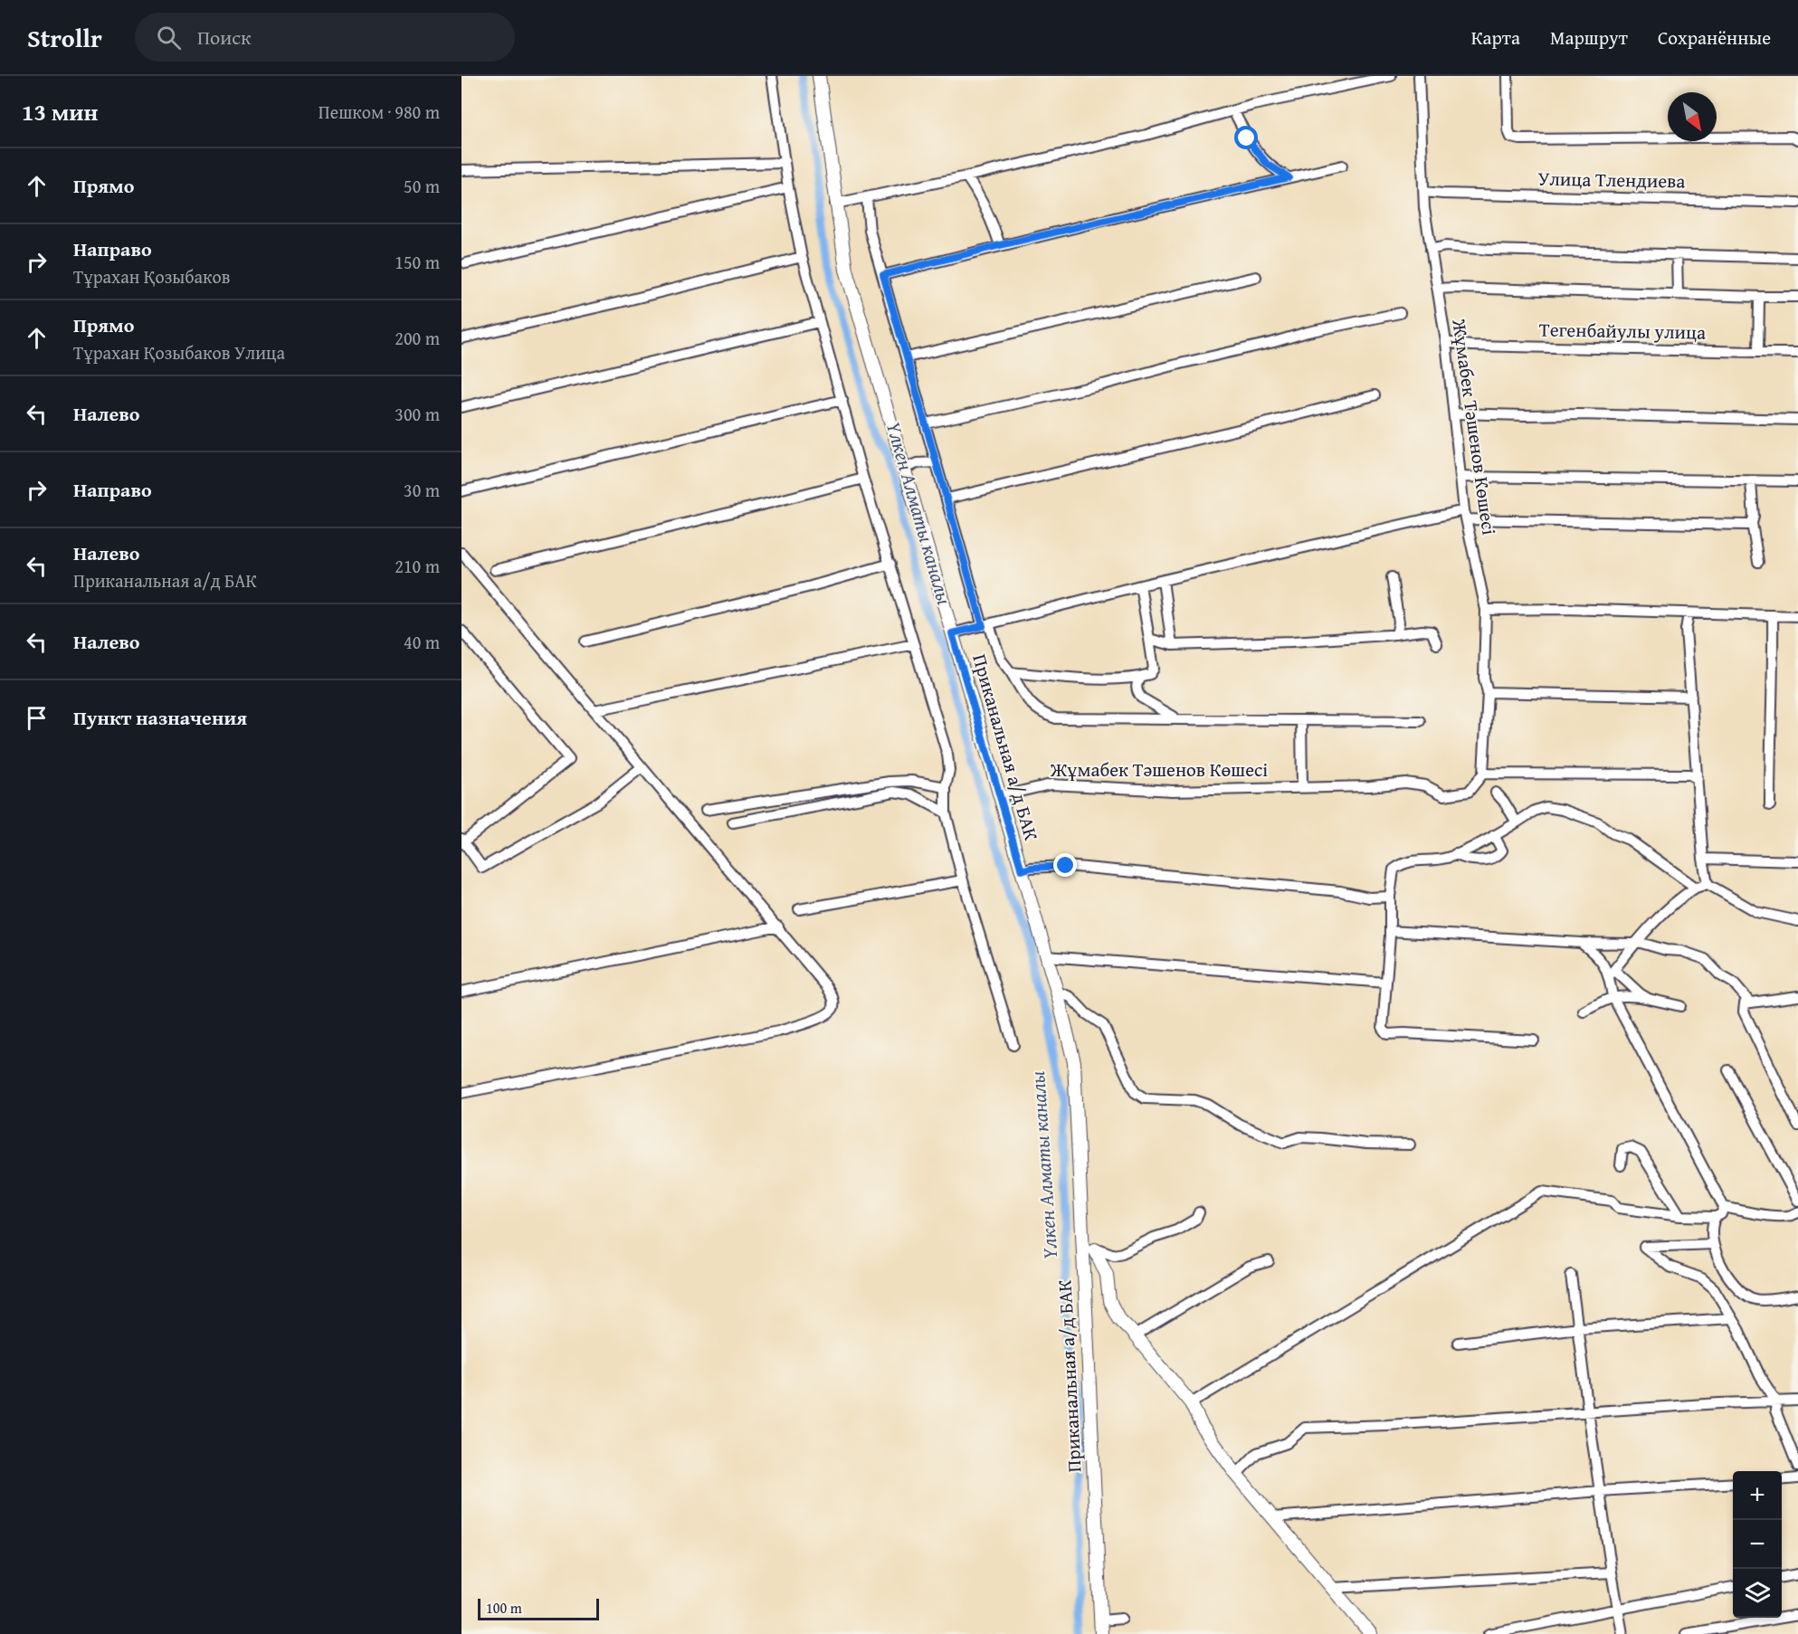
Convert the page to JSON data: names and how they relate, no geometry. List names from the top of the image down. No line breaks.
{"streets":{"main road":["Приканальная а/д БАК"],"street":["Улица Тлендиева","Тегенбайулы улица","Жұмабек Тәшенов Көшесі"]},"crossings":[["Улица Тлендиева","Жұмабек Тәшенов Көшесі"],["Тегенбайулы улица","Жұмабек Тәшенов Көшесі"],["Жұмабек Тәшенов Көшесі","Приканальная а/д БАК"]],"water":["Үлкен Алматы каналы"],"scale_bar":"100 m","north":"bottom right","page":{"header":"Strollr","search":"Поиск","nav":["Карта","Маршрут","Сохранённые"],"heading":["13 мин","Пешком · 980 m"],"list":[["Прямо","50 m"],["Направо","Тұрахан Қозыбаков","150 m"],["Прямо","Тұрахан Қозыбаков Улица","200 m"],["Налево","300 m"],["Направо","30 m"],["Налево","Приканальная а/д БАК","210 m"],["Налево","40 m"],"Пункт назначения"],"map_buttons":["+","−"],"scale":"100 m"}}
